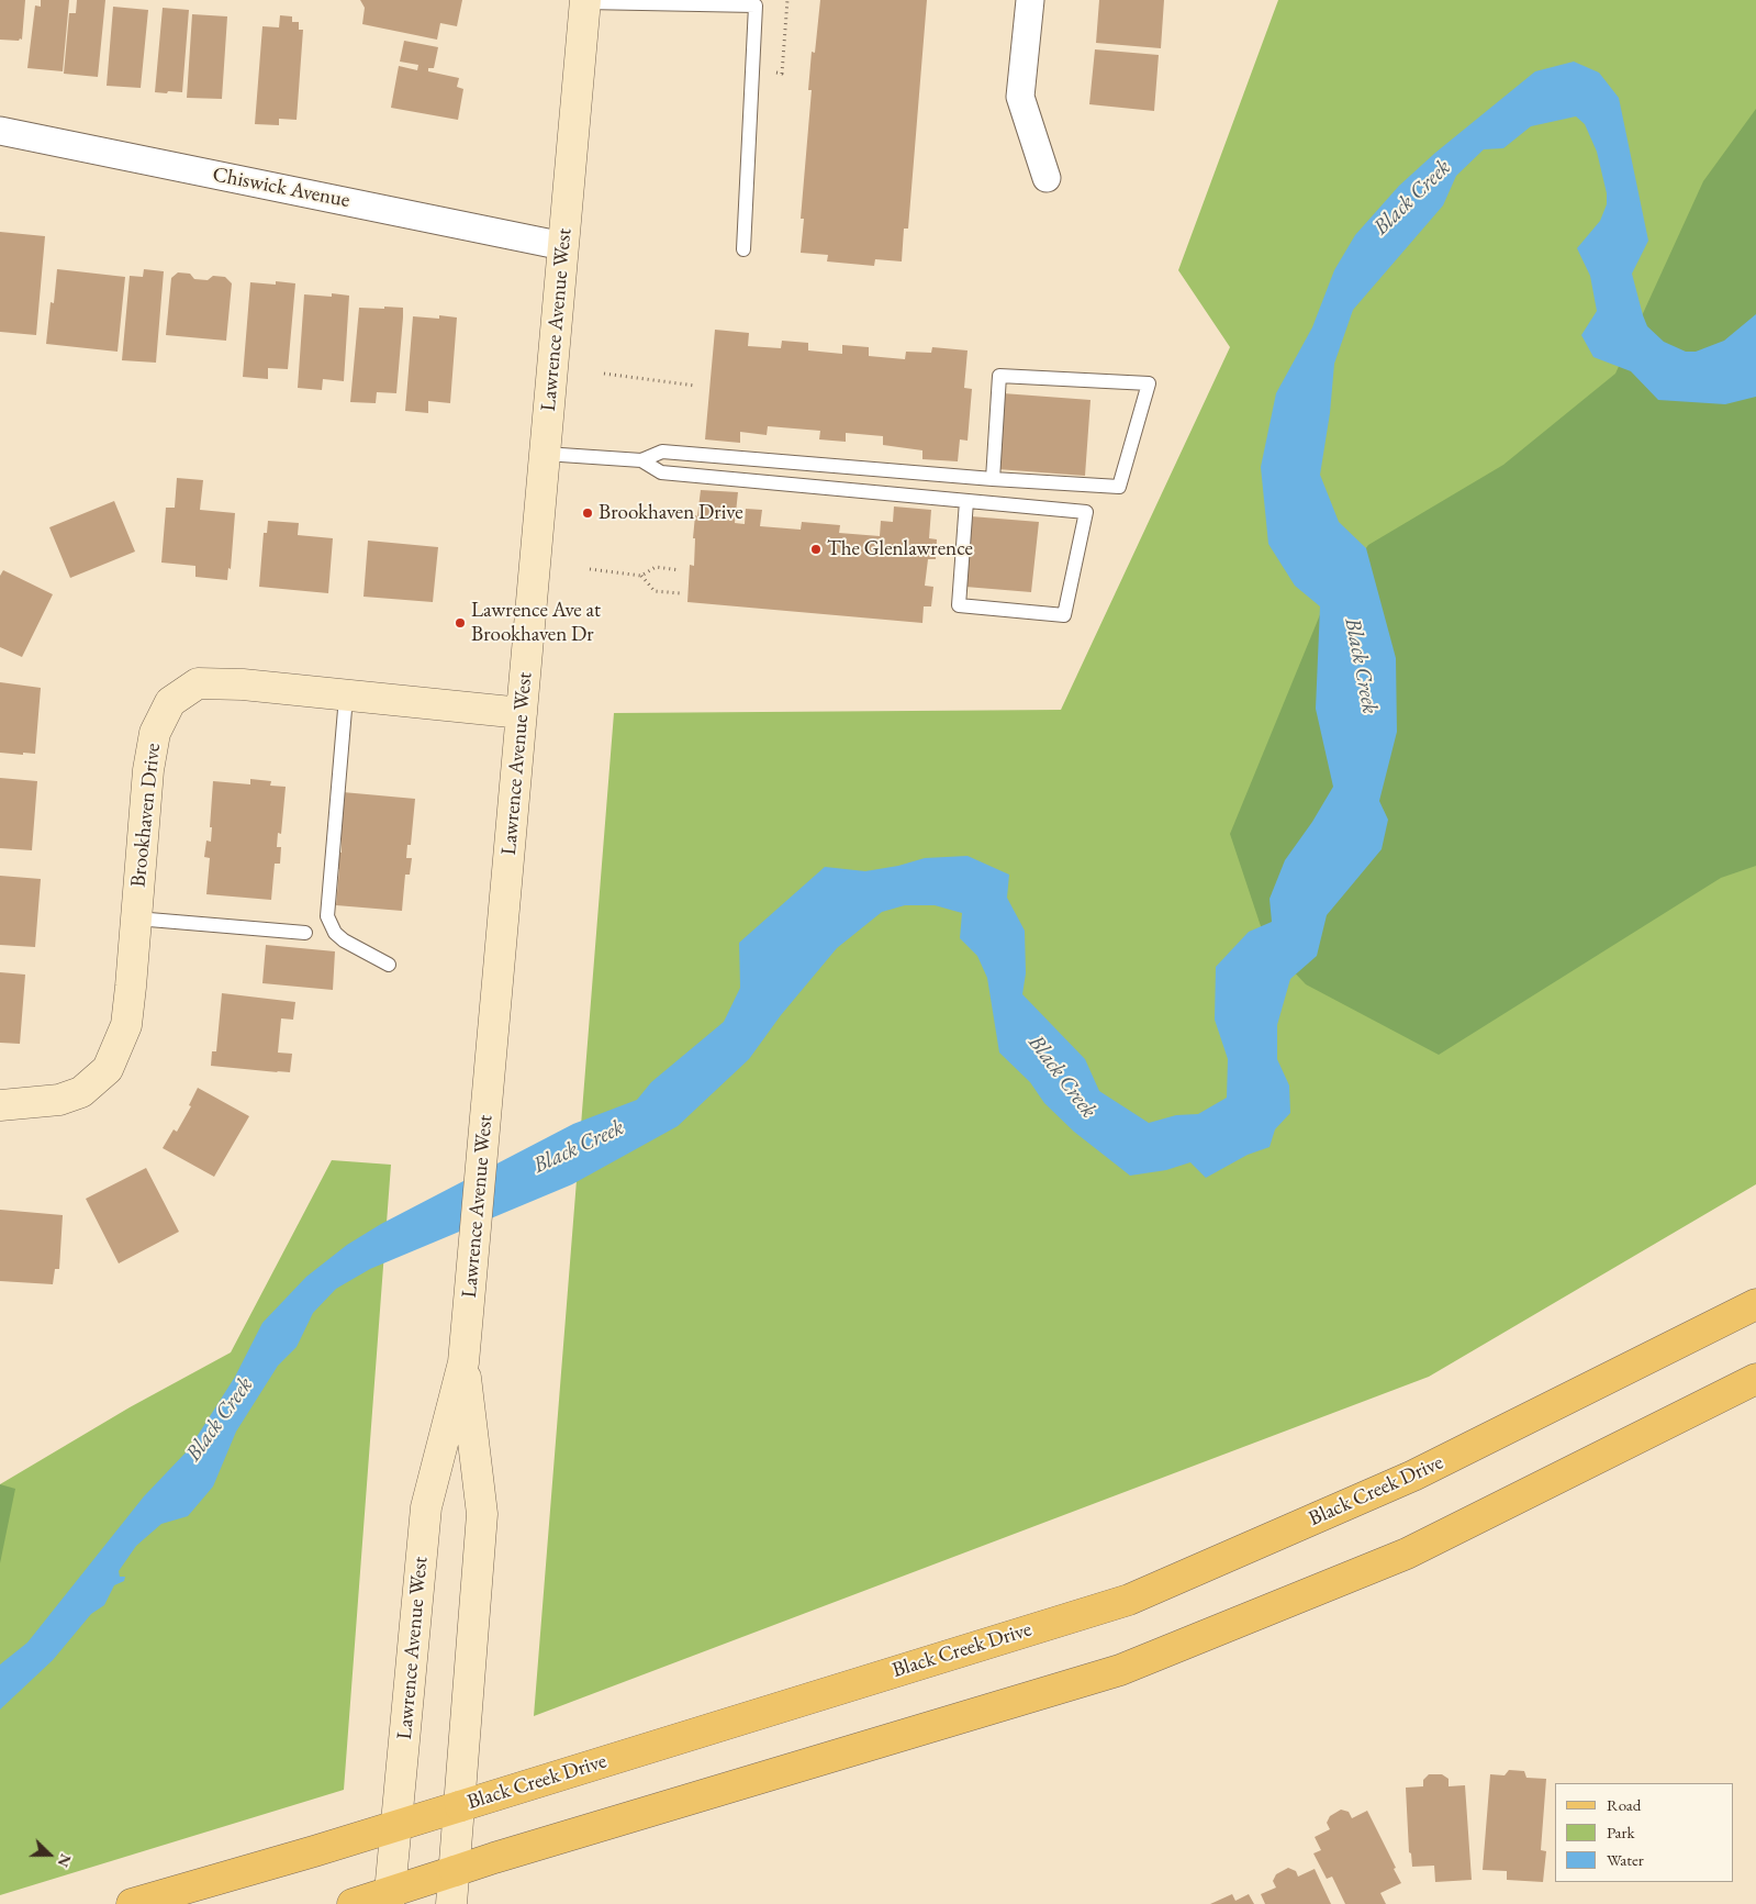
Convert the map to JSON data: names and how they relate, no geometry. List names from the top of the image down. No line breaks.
{"streets":{"main road":["Lawrence Avenue West","Brookhaven Drive","Black Creek Drive"],"street":["Chiswick Avenue"]},"crossings":[["Chiswick Avenue","Lawrence Avenue West"],["Lawrence Avenue West","Brookhaven Drive"],["Lawrence Avenue West","Black Creek Drive"]],"water":["Black Creek"],"places":["Brookhaven Drive","The Glenlawrence","Lawrence Ave at Brookhaven Dr"],"legend":["Road","Park","Water"],"north":"right"}
